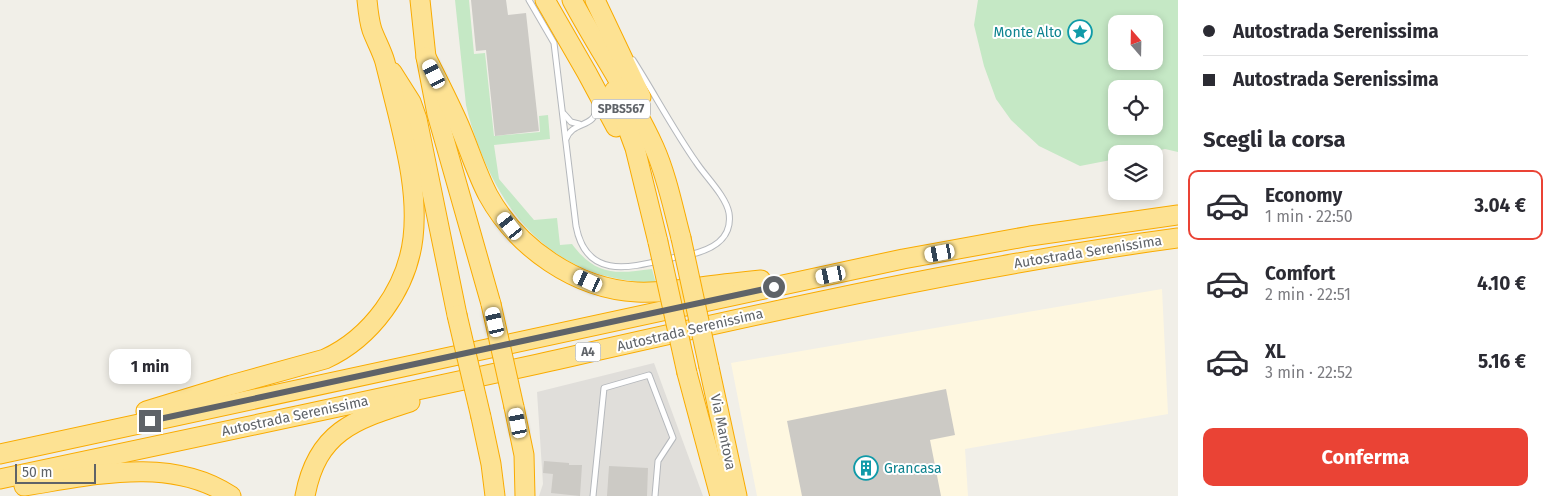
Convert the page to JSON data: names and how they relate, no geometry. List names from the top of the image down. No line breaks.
{"streets":{"highway":["SPBS567","Autostrada Serenissima","A4","Via Mantova"]},"crossings":[["SPBS567","Via Mantova"]],"places":{"place":["Monte Alto"],"building":["Grancasa"]},"scale_bar":"50 m","north":"top","page":{"banner":["Autostrada Serenissima","Autostrada Serenissima"],"heading":"Scegli la corsa","list":[{"name":"Economy","note":"1 min · 22:50","value":"3.04 €"},{"name":"Comfort","note":"2 min · 22:51","value":"4.10 €"},{"name":"XL","note":"3 min · 22:52","value":"5.16 €"}],"bubble":"1 min","buttons":"Conferma","scale":"50 m"}}
